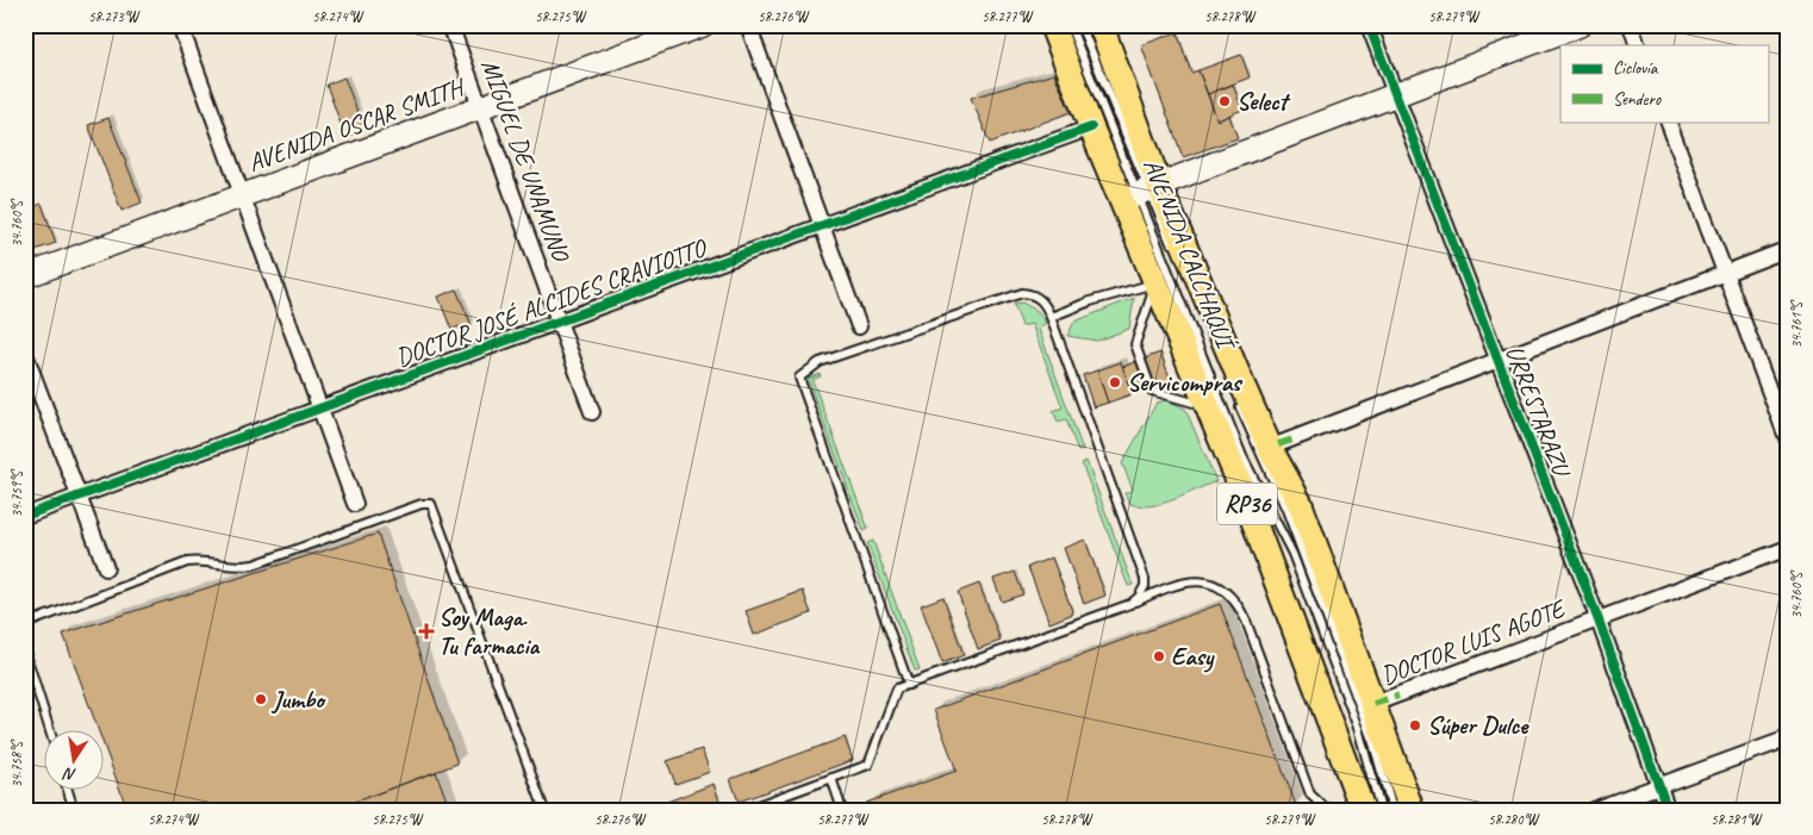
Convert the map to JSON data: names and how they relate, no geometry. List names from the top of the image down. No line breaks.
{"streets":{"main road":["AVENIDA OSCAR SMITH","AVENIDA CALCHAQUÍ","RP36"],"street":["MIGUEL DE UNAMUNO","DOCTOR JOSÉ ALCIDES CRAVIOTTO","URRESTARAZU","DOCTOR LUIS AGOTE"]},"crossings":[["AVENIDA OSCAR SMITH","MIGUEL DE UNAMUNO"],["MIGUEL DE UNAMUNO","DOCTOR JOSÉ ALCIDES CRAVIOTTO"],["AVENIDA CALCHAQUÍ","DOCTOR JOSÉ ALCIDES CRAVIOTTO"],["AVENIDA CALCHAQUÍ","DOCTOR LUIS AGOTE"],["URRESTARAZU","DOCTOR LUIS AGOTE"]],"places":{"other":["Select","Servicompras","Easy","Jumbo","Súper Dulce"],"health":["Soy Maga. Tu farmacia"]},"legend":["Ciclovía","Sendero"],"north":"bottom","coordinates":["58.273°W","58.274°W","58.275°W","58.276°W","58.277°W","58.278°W","58.279°W","34.760°S","34.761°S","34.759°S","34.758°S","58.280°W","58.281°W"]}
